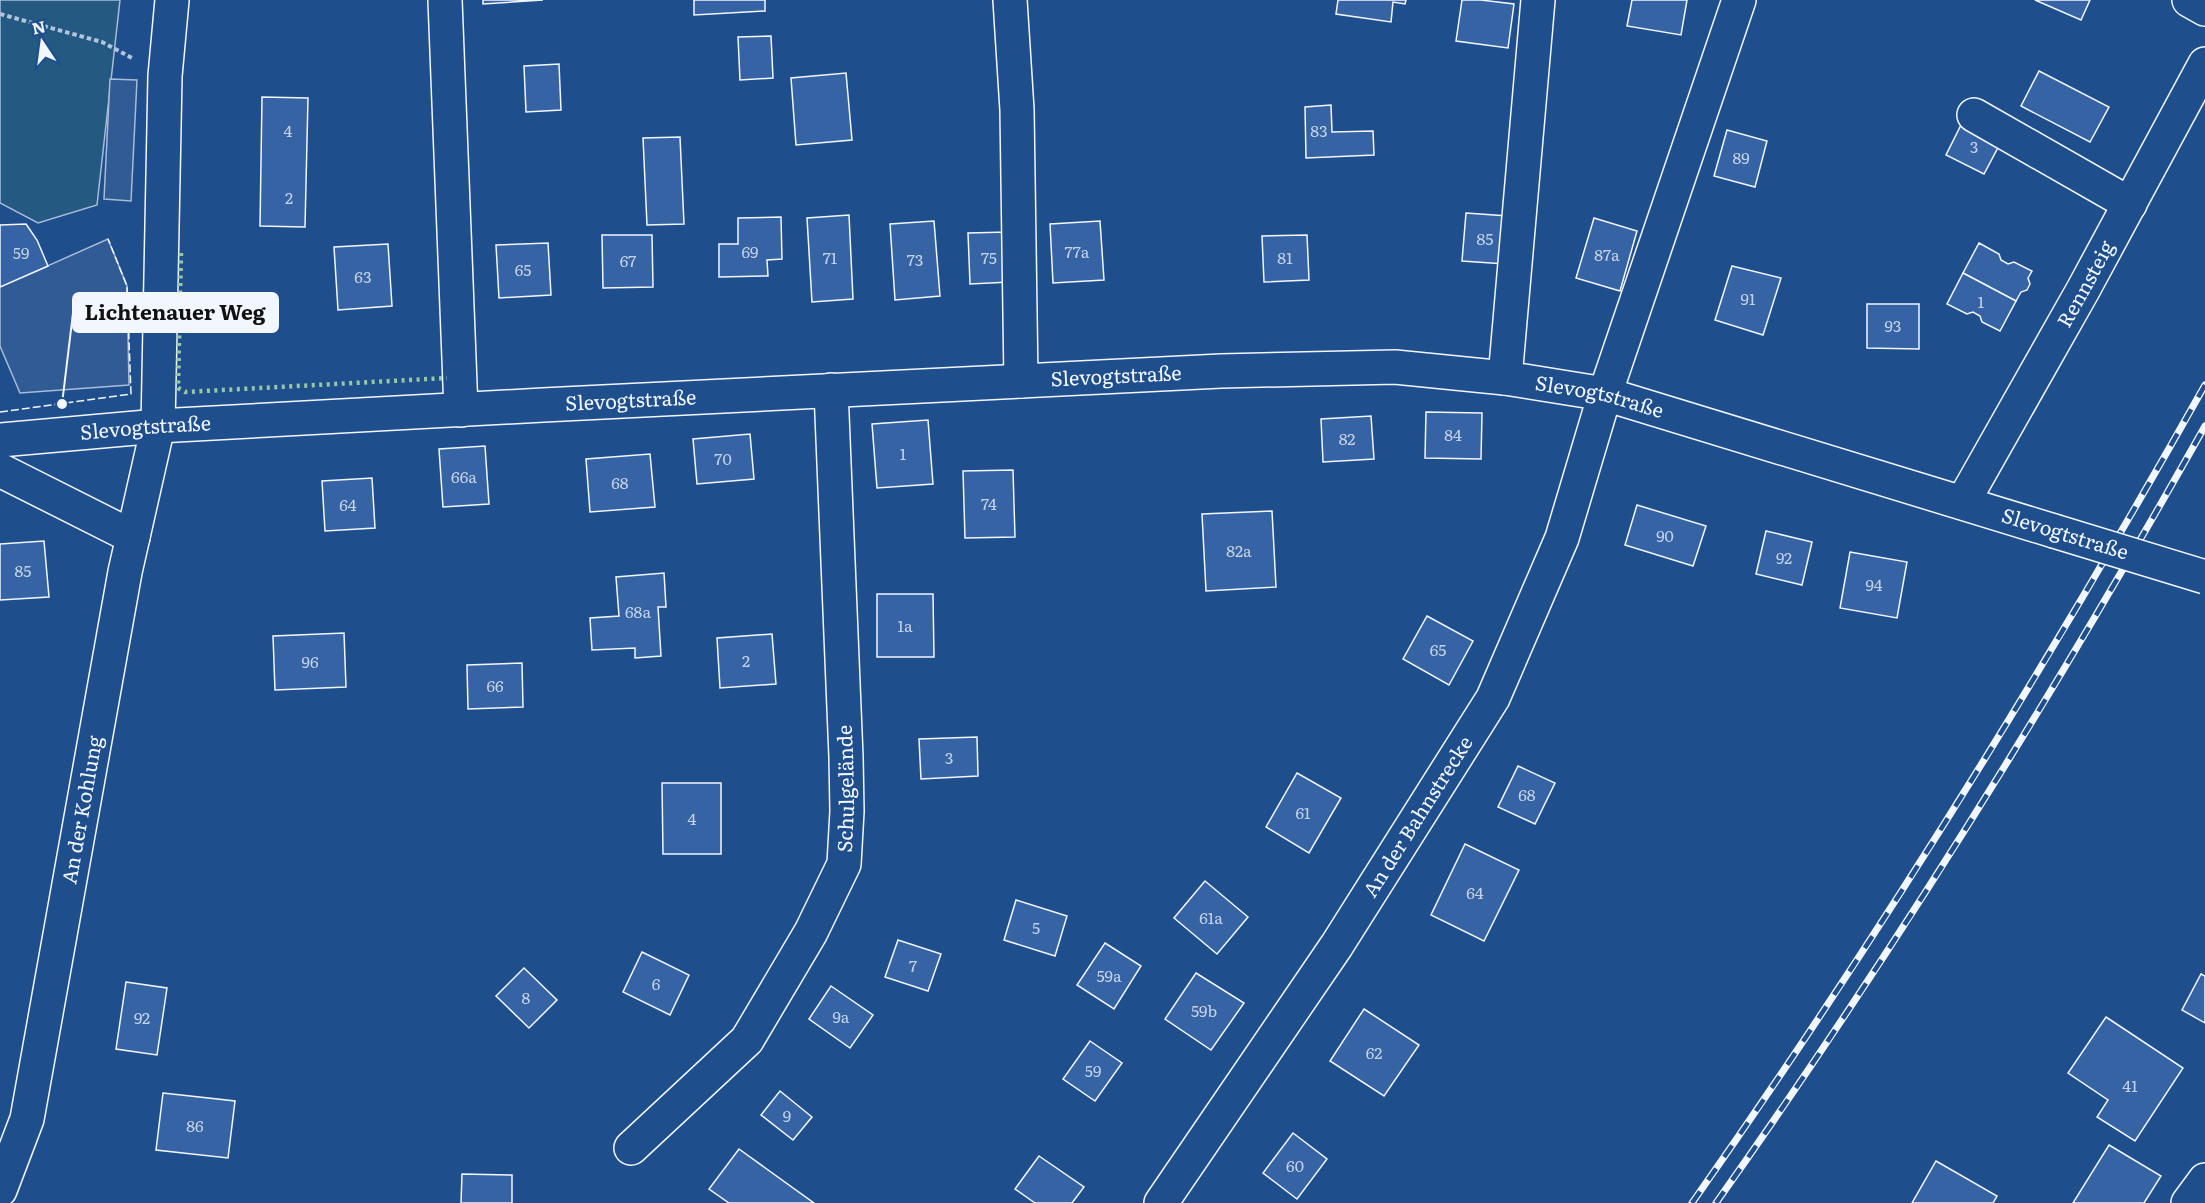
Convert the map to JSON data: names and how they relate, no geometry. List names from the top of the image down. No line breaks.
{"streets":{"street":["Rennsteig","Slevogtstraße","Schulgelände","An der Kohlung","An der Bahnstrecke"]},"crossings":[["Rennsteig","Slevogtstraße"],["Slevogtstraße","Schulgelände"],["Slevogtstraße","An der Kohlung"],["Slevogtstraße","An der Bahnstrecke"]],"places":["Lichtenauer Weg"],"house_numbers":["4","83","3","89","2","85","69","77a","59","87a","71","75","81","73","67","65","63","91","1","93","84","82","1","70","66a","68","74","64","90","82a","92","85","94","68a","1a","65","2","96","66","3","68","61","4","64","61a","5","7","59a","6","8","59b","9a","92","62","59","41","9","86","60"],"north":"top"}
